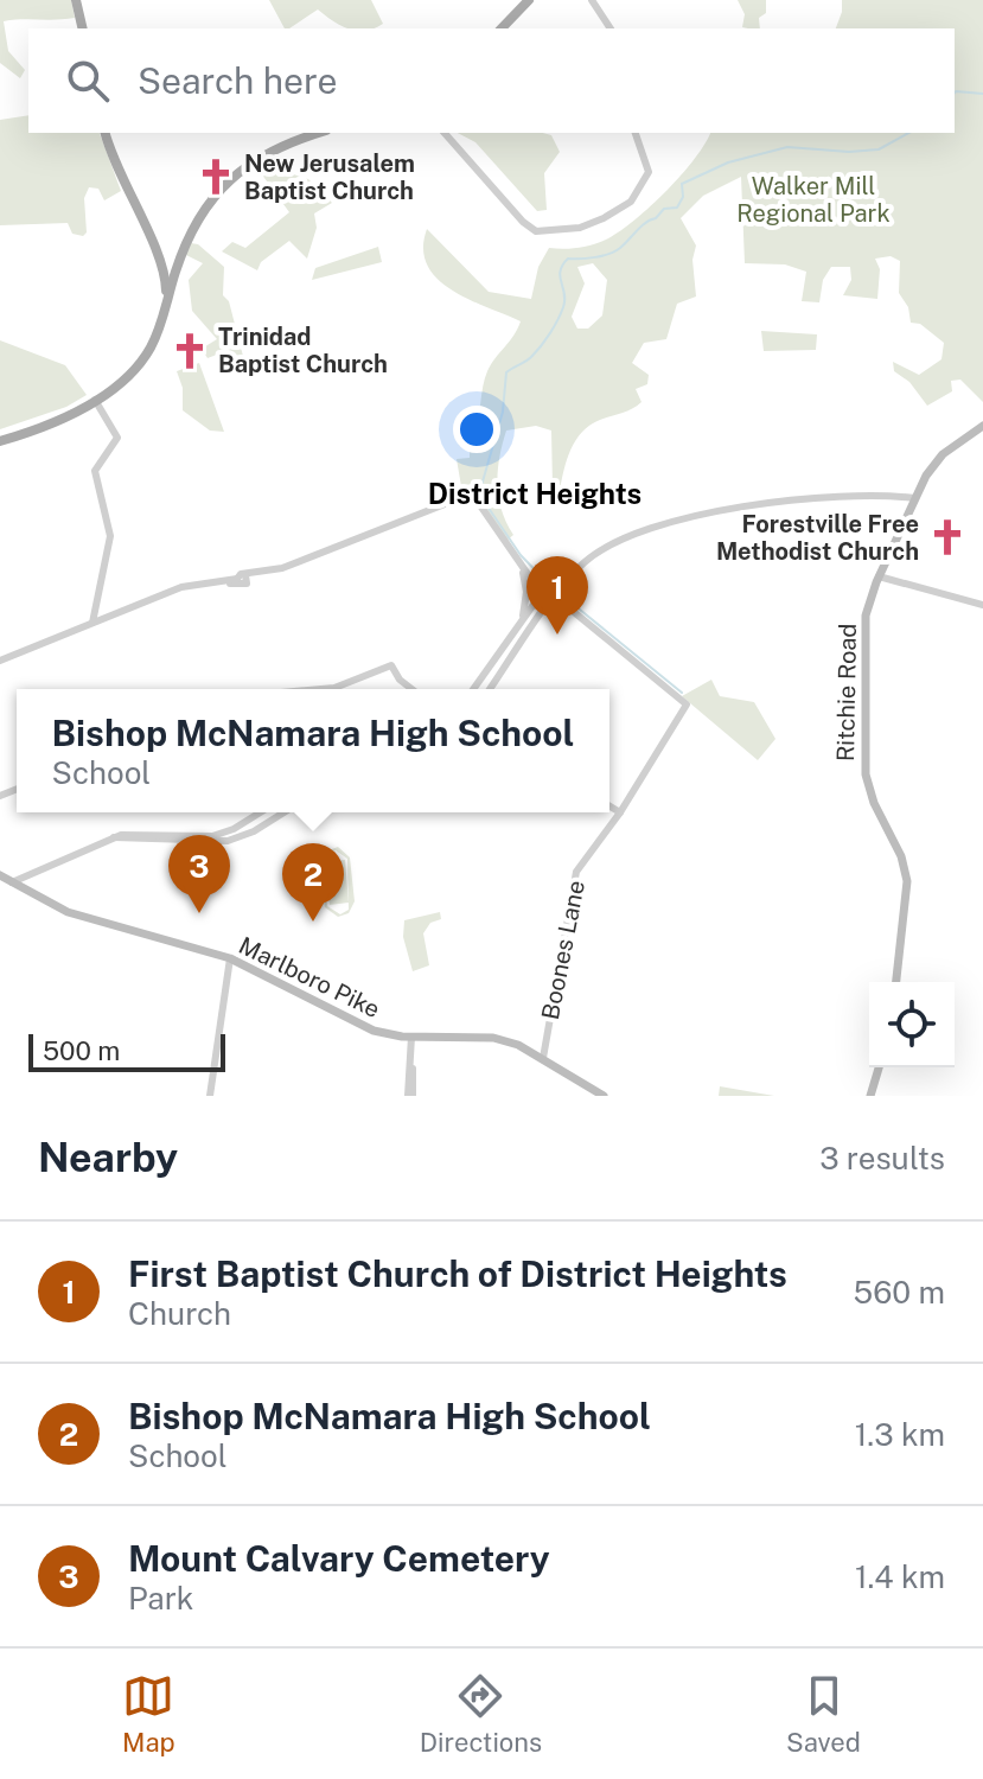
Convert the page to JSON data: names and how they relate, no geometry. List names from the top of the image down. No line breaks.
{"streets":{"main road":["Ritchie Road","Marlboro Pike"],"street":["Boones Lane"]},"crossings":[["Boones Lane","Marlboro Pike"]],"districts":["District Heights"],"parks":["Walker Mill Regional Park"],"places":{"church":["New Jerusalem Baptist Church","Trinidad Baptist Church","Forestville Free Methodist Church"]},"scale_bar":"500 m","page":{"search":"Search here","pins":["1","3","2"],"popup":["Bishop McNamara High School","School"],"scale":"500 m","heading":["Nearby","3 results"],"list":[{"mark":"1","name":"First Baptist Church of District Heights","note":"Church","value":"560 m"},{"mark":"2","name":"Bishop McNamara High School","note":"School","value":"1.3 km"},{"mark":"3","name":"Mount Calvary Cemetery","note":"Park","value":"1.4 km"}],"nav":["Map","Directions","Saved"]}}
